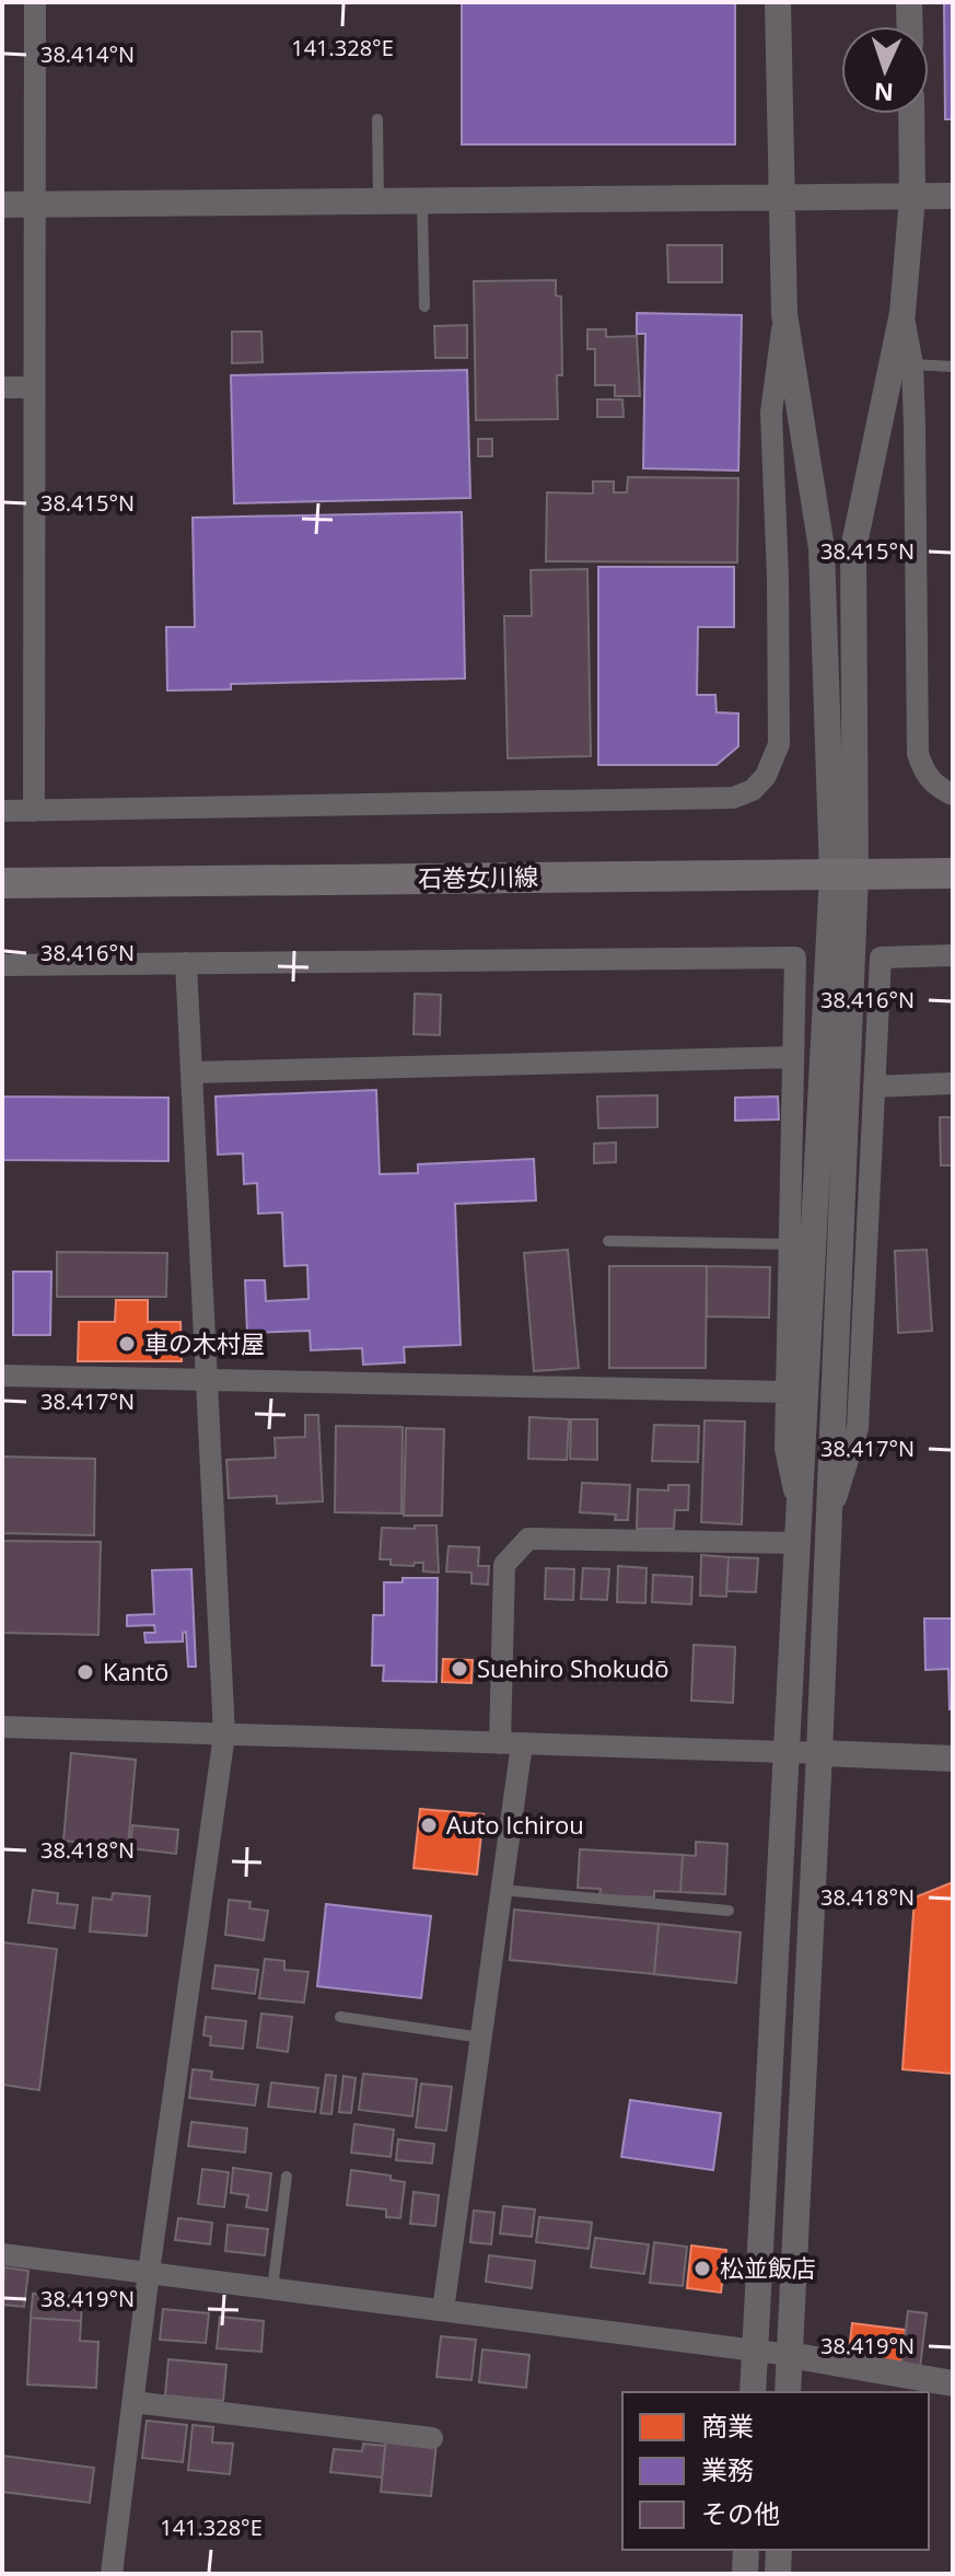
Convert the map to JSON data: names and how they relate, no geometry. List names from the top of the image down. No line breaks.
{"streets":{"main road":["石巻女川線"]},"places":["車の木村屋","Suehiro Shokudō","Kantō","Auto Ichirou","松並飯店"],"legend":["商業","業務","その他"],"north":"bottom","coordinates":["141.328°E","38.414°N","38.415°N","38.416°N","38.417°N","38.418°N","38.419°N"]}
